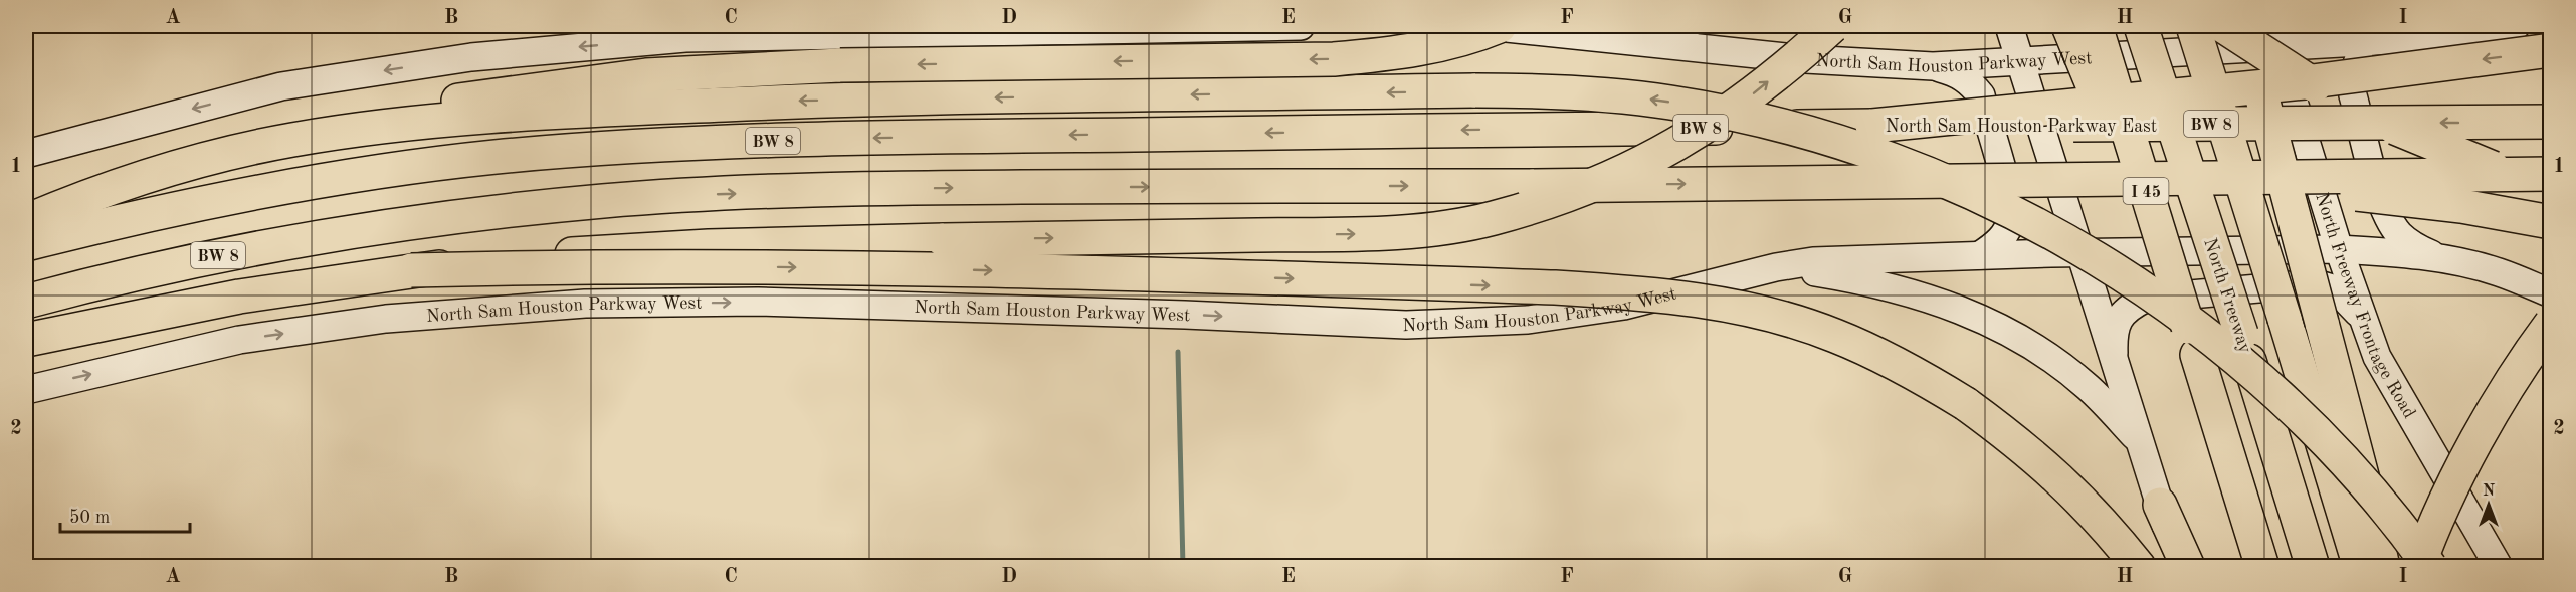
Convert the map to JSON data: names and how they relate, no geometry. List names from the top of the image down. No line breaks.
{"streets":{"highway":["BW 8","North Sam Houston Parkway East","I 45","North Freeway"],"main road":["North Sam Houston Parkway West","North Freeway Frontage Road"]},"crossings":[["North Sam Houston Parkway West","North Freeway Frontage Road"]],"one_way":["North Sam Houston Parkway West"],"scale_bar":"50 m","north":"top","grid":{"columns":["A","B","C","D","E","F","G","H","I"],"rows":["1","2"]}}
